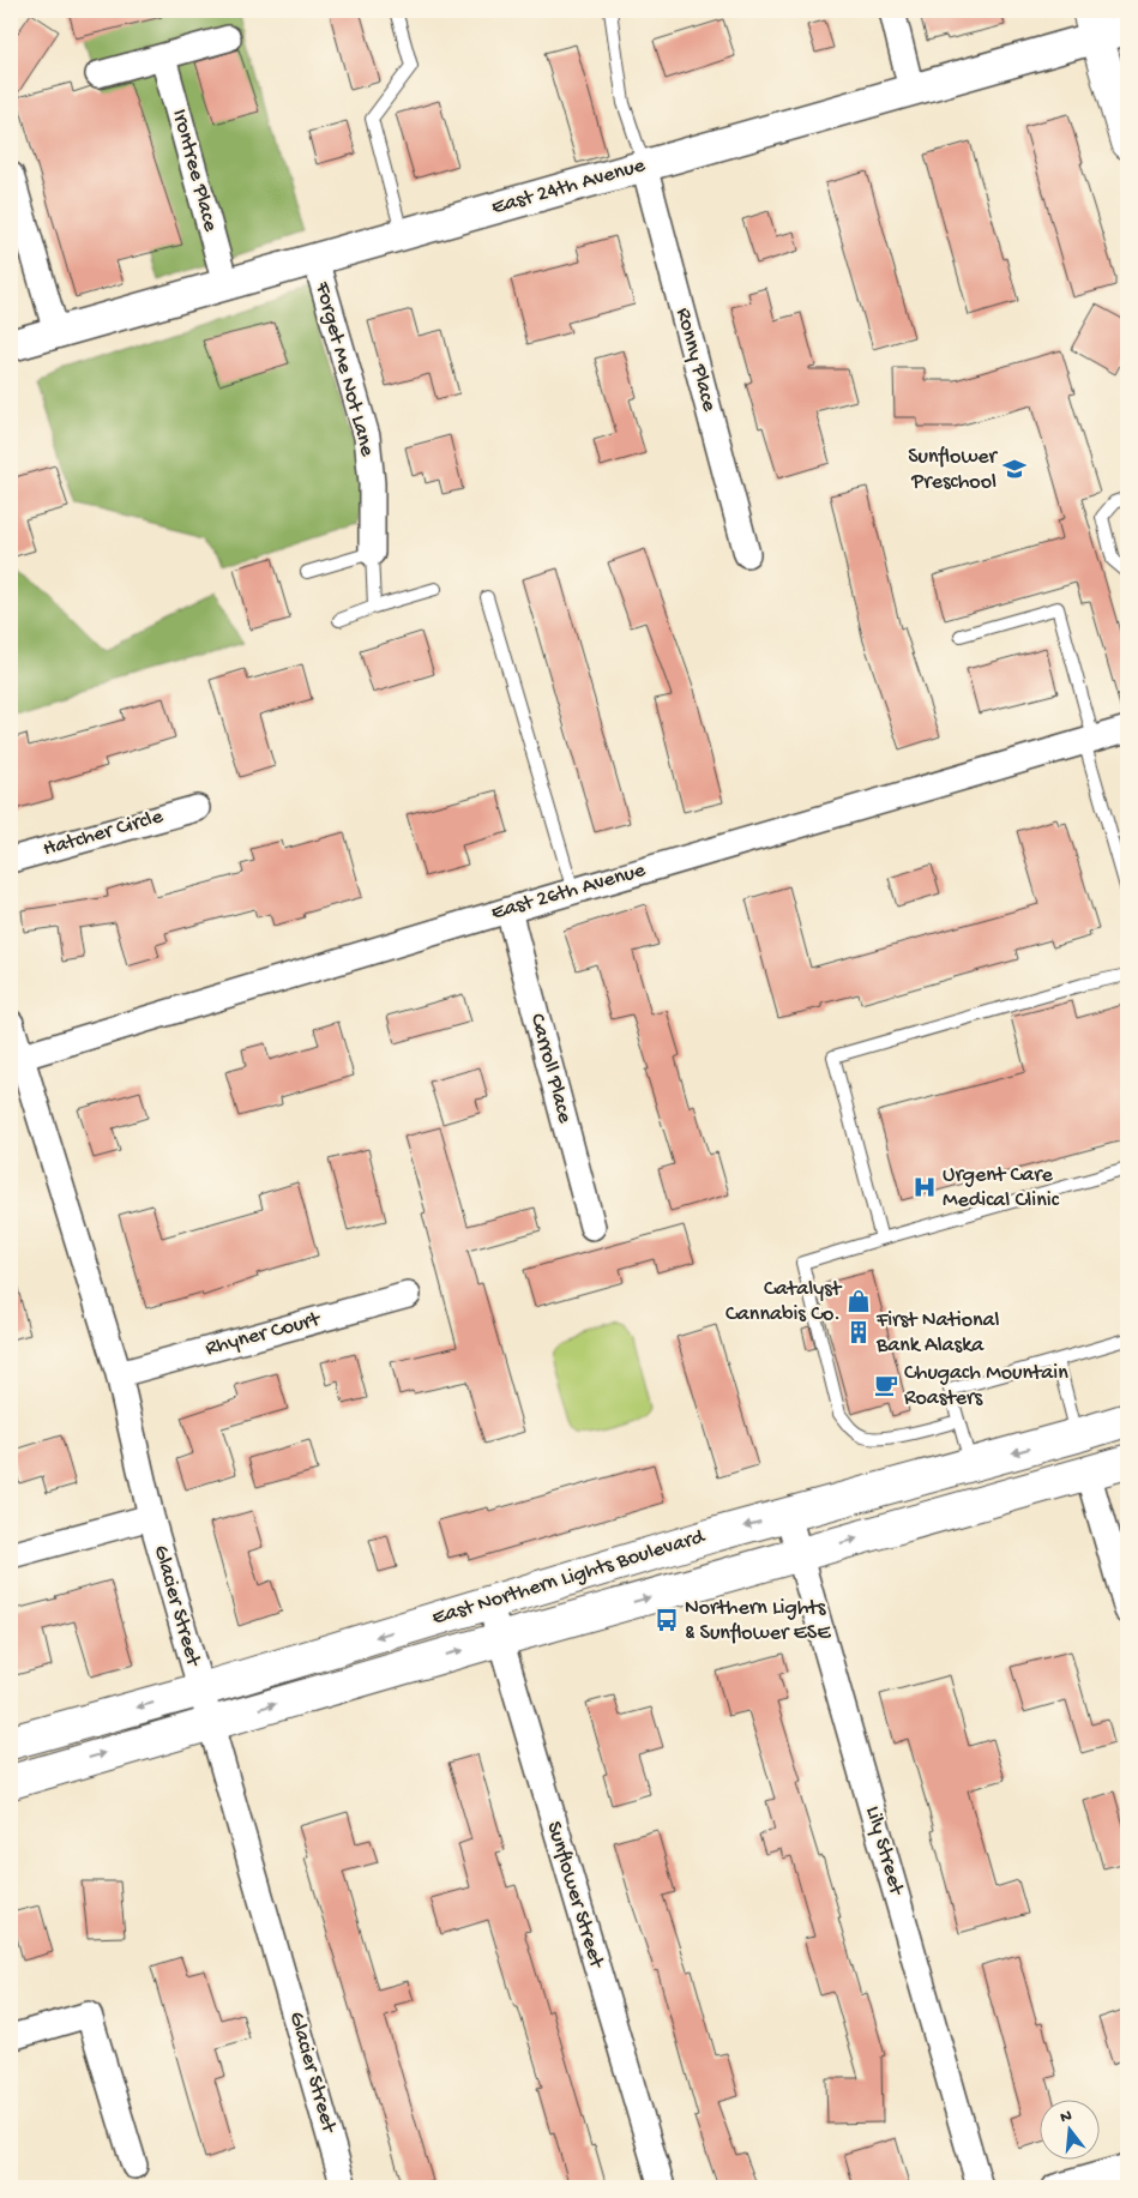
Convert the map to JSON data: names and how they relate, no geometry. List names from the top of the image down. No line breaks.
{"streets":{"main road":["East Northern Lights Boulevard"],"street":["Irontree Place","East 24th Avenue","Ronny Place","Forget Me Not Lane","Hatcher Circle","East 26th Avenue","Carroll Place","Rhyner Court","Glacier Street","Lily Street","Sunflower Street"]},"crossings":[["Irontree Place","East 24th Avenue"],["East 24th Avenue","Ronny Place"],["East 24th Avenue","Forget Me Not Lane"],["East 26th Avenue","Carroll Place"],["East 26th Avenue","Glacier Street"],["Rhyner Court","Glacier Street"],["East Northern Lights Boulevard","Glacier Street"],["East Northern Lights Boulevard","Lily Street"],["East Northern Lights Boulevard","Sunflower Street"]],"places":{"school or university":["Sunflower Preschool"],"hospital":["Urgent Care Medical Clinic"],"shop":["Catalyst Cannabis Co."],"building":["First National Bank Alaska"],"cafe":["Chugach Mountain Roasters"],"bus stop":["Northern Lights & Sunflower ESE"]},"north":"top"}
